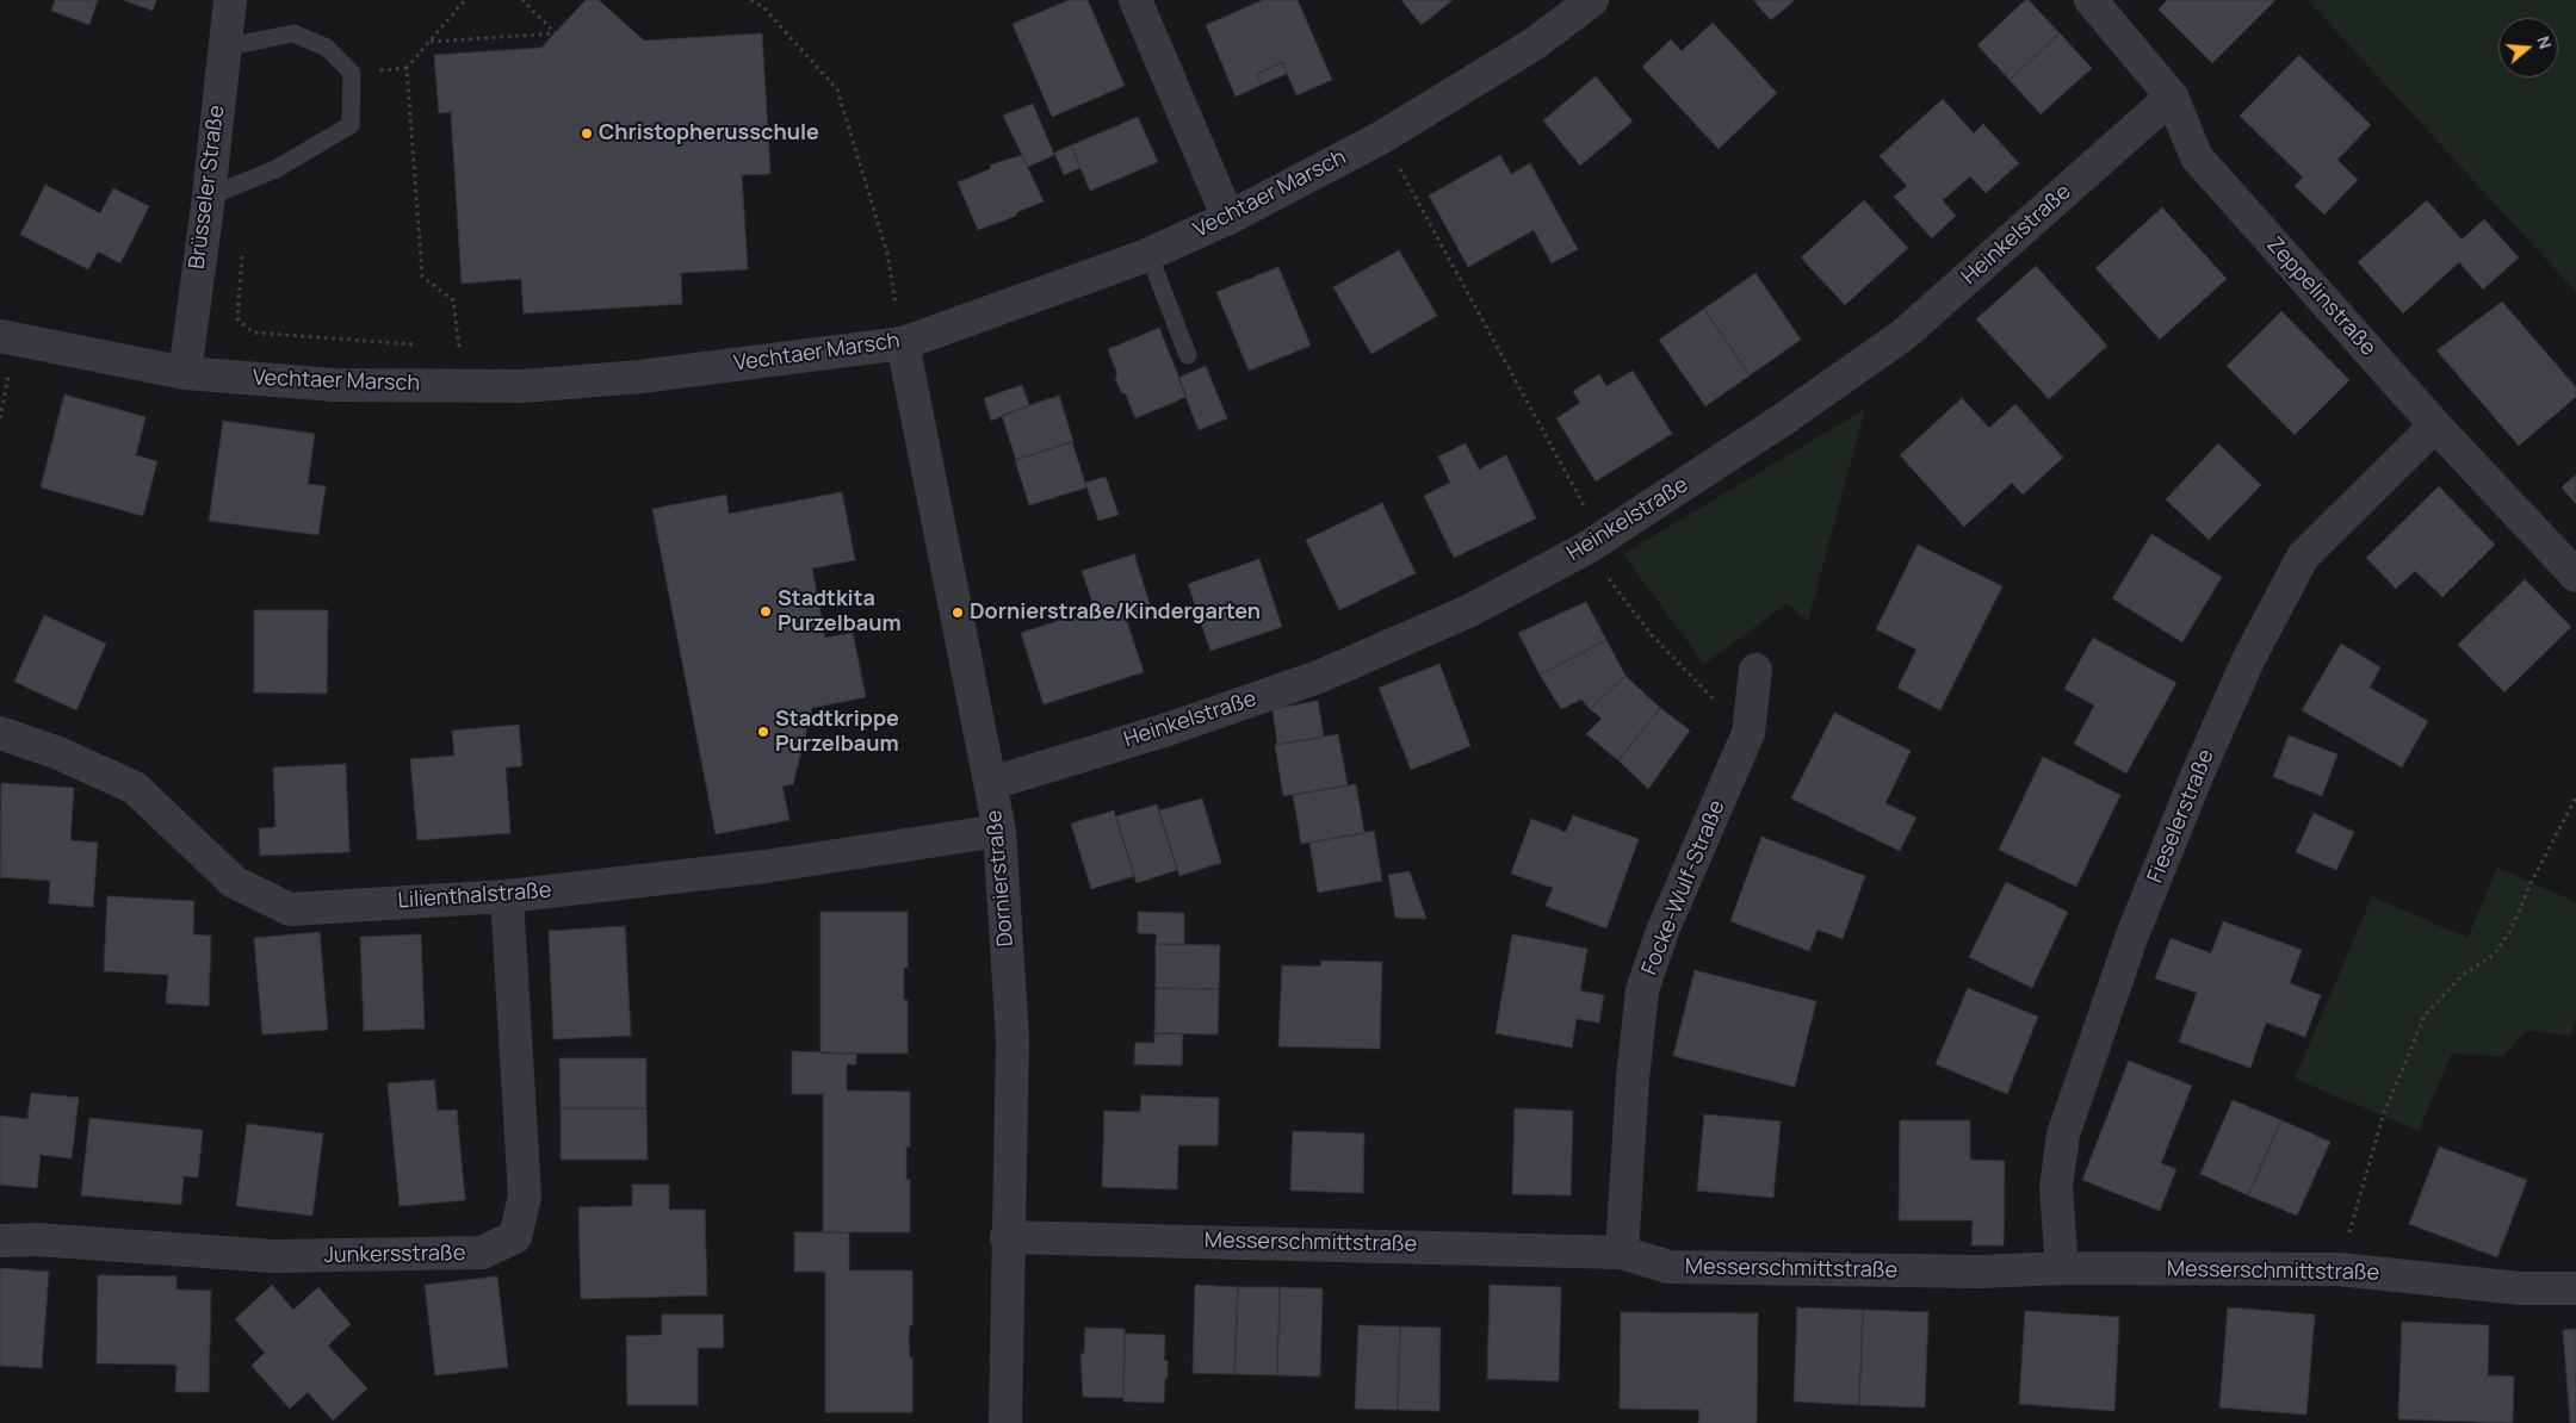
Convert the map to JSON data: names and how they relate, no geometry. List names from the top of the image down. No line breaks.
{"streets":{"street":["Brüsseler Straße","Vechtaer Marsch","Heinkelstraße","Zeppelinstraße","Fieselerstraße","Dornierstraße","Focke-Wulf-Straße","Lilienthalstraße","Messerschmittstraße","Junkersstraße"]},"crossings":[["Brüsseler Straße","Vechtaer Marsch"],["Vechtaer Marsch","Dornierstraße"],["Heinkelstraße","Zeppelinstraße"],["Heinkelstraße","Dornierstraße"],["Zeppelinstraße","Fieselerstraße"],["Fieselerstraße","Messerschmittstraße"],["Dornierstraße","Lilienthalstraße"],["Dornierstraße","Messerschmittstraße"],["Focke-Wulf-Straße","Messerschmittstraße"],["Lilienthalstraße","Junkersstraße"]],"places":["Christopherusschule","Stadtkita Purzelbaum","Dornierstraße/Kindergarten","Stadtkrippe Purzelbaum"],"north":"right"}
